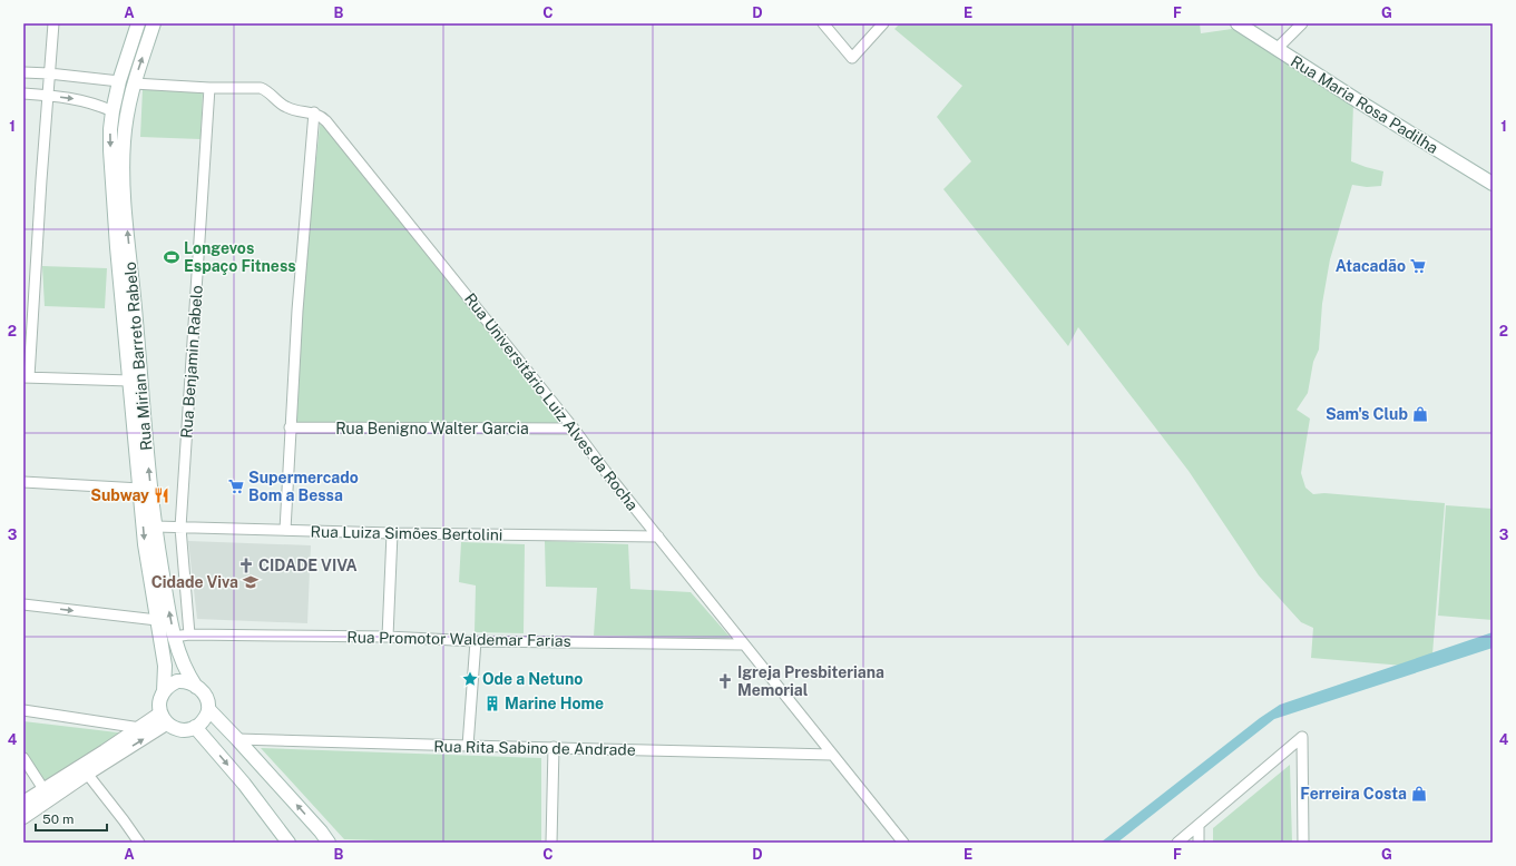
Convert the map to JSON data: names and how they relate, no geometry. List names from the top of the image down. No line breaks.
{"streets":{"main road":["Rua Maria Rosa Padilha","Rua Mirian Barreto Rabelo"],"street":["Rua Benjamin Rabelo","Rua Universitário Luiz Alves da Rocha","Rua Benigno Walter Garcia","Rua Luiza Simões Bertolini","Rua Promotor Waldemar Farias","Rua Rita Sabino de Andrade"]},"crossings":[["Rua Mirian Barreto Rabelo","Rua Luiza Simões Bertolini"],["Rua Mirian Barreto Rabelo","Rua Promotor Waldemar Farias"],["Rua Benjamin Rabelo","Rua Luiza Simões Bertolini"],["Rua Benjamin Rabelo","Rua Promotor Waldemar Farias"],["Rua Universitário Luiz Alves da Rocha","Rua Benigno Walter Garcia"],["Rua Universitário Luiz Alves da Rocha","Rua Luiza Simões Bertolini"],["Rua Universitário Luiz Alves da Rocha","Rua Promotor Waldemar Farias"],["Rua Universitário Luiz Alves da Rocha","Rua Rita Sabino de Andrade"]],"places":{"sports":["Longevos Espaço Fitness"],"supermarket":["Atacadão","Supermercado Bom a Bessa"],"shop":["Sam's Club","Ferreira Costa"],"restaurant":["Subway"],"church":["CIDADE VIVA","Igreja Presbiteriana Memorial"],"school or university":["Cidade Viva"],"place":["Ode a Netuno"],"building":["Marine Home"]},"scale_bar":"50 m","grid":{"columns":["A","B","C","D","E","F","G"],"rows":["1","2","3","4"]}}
